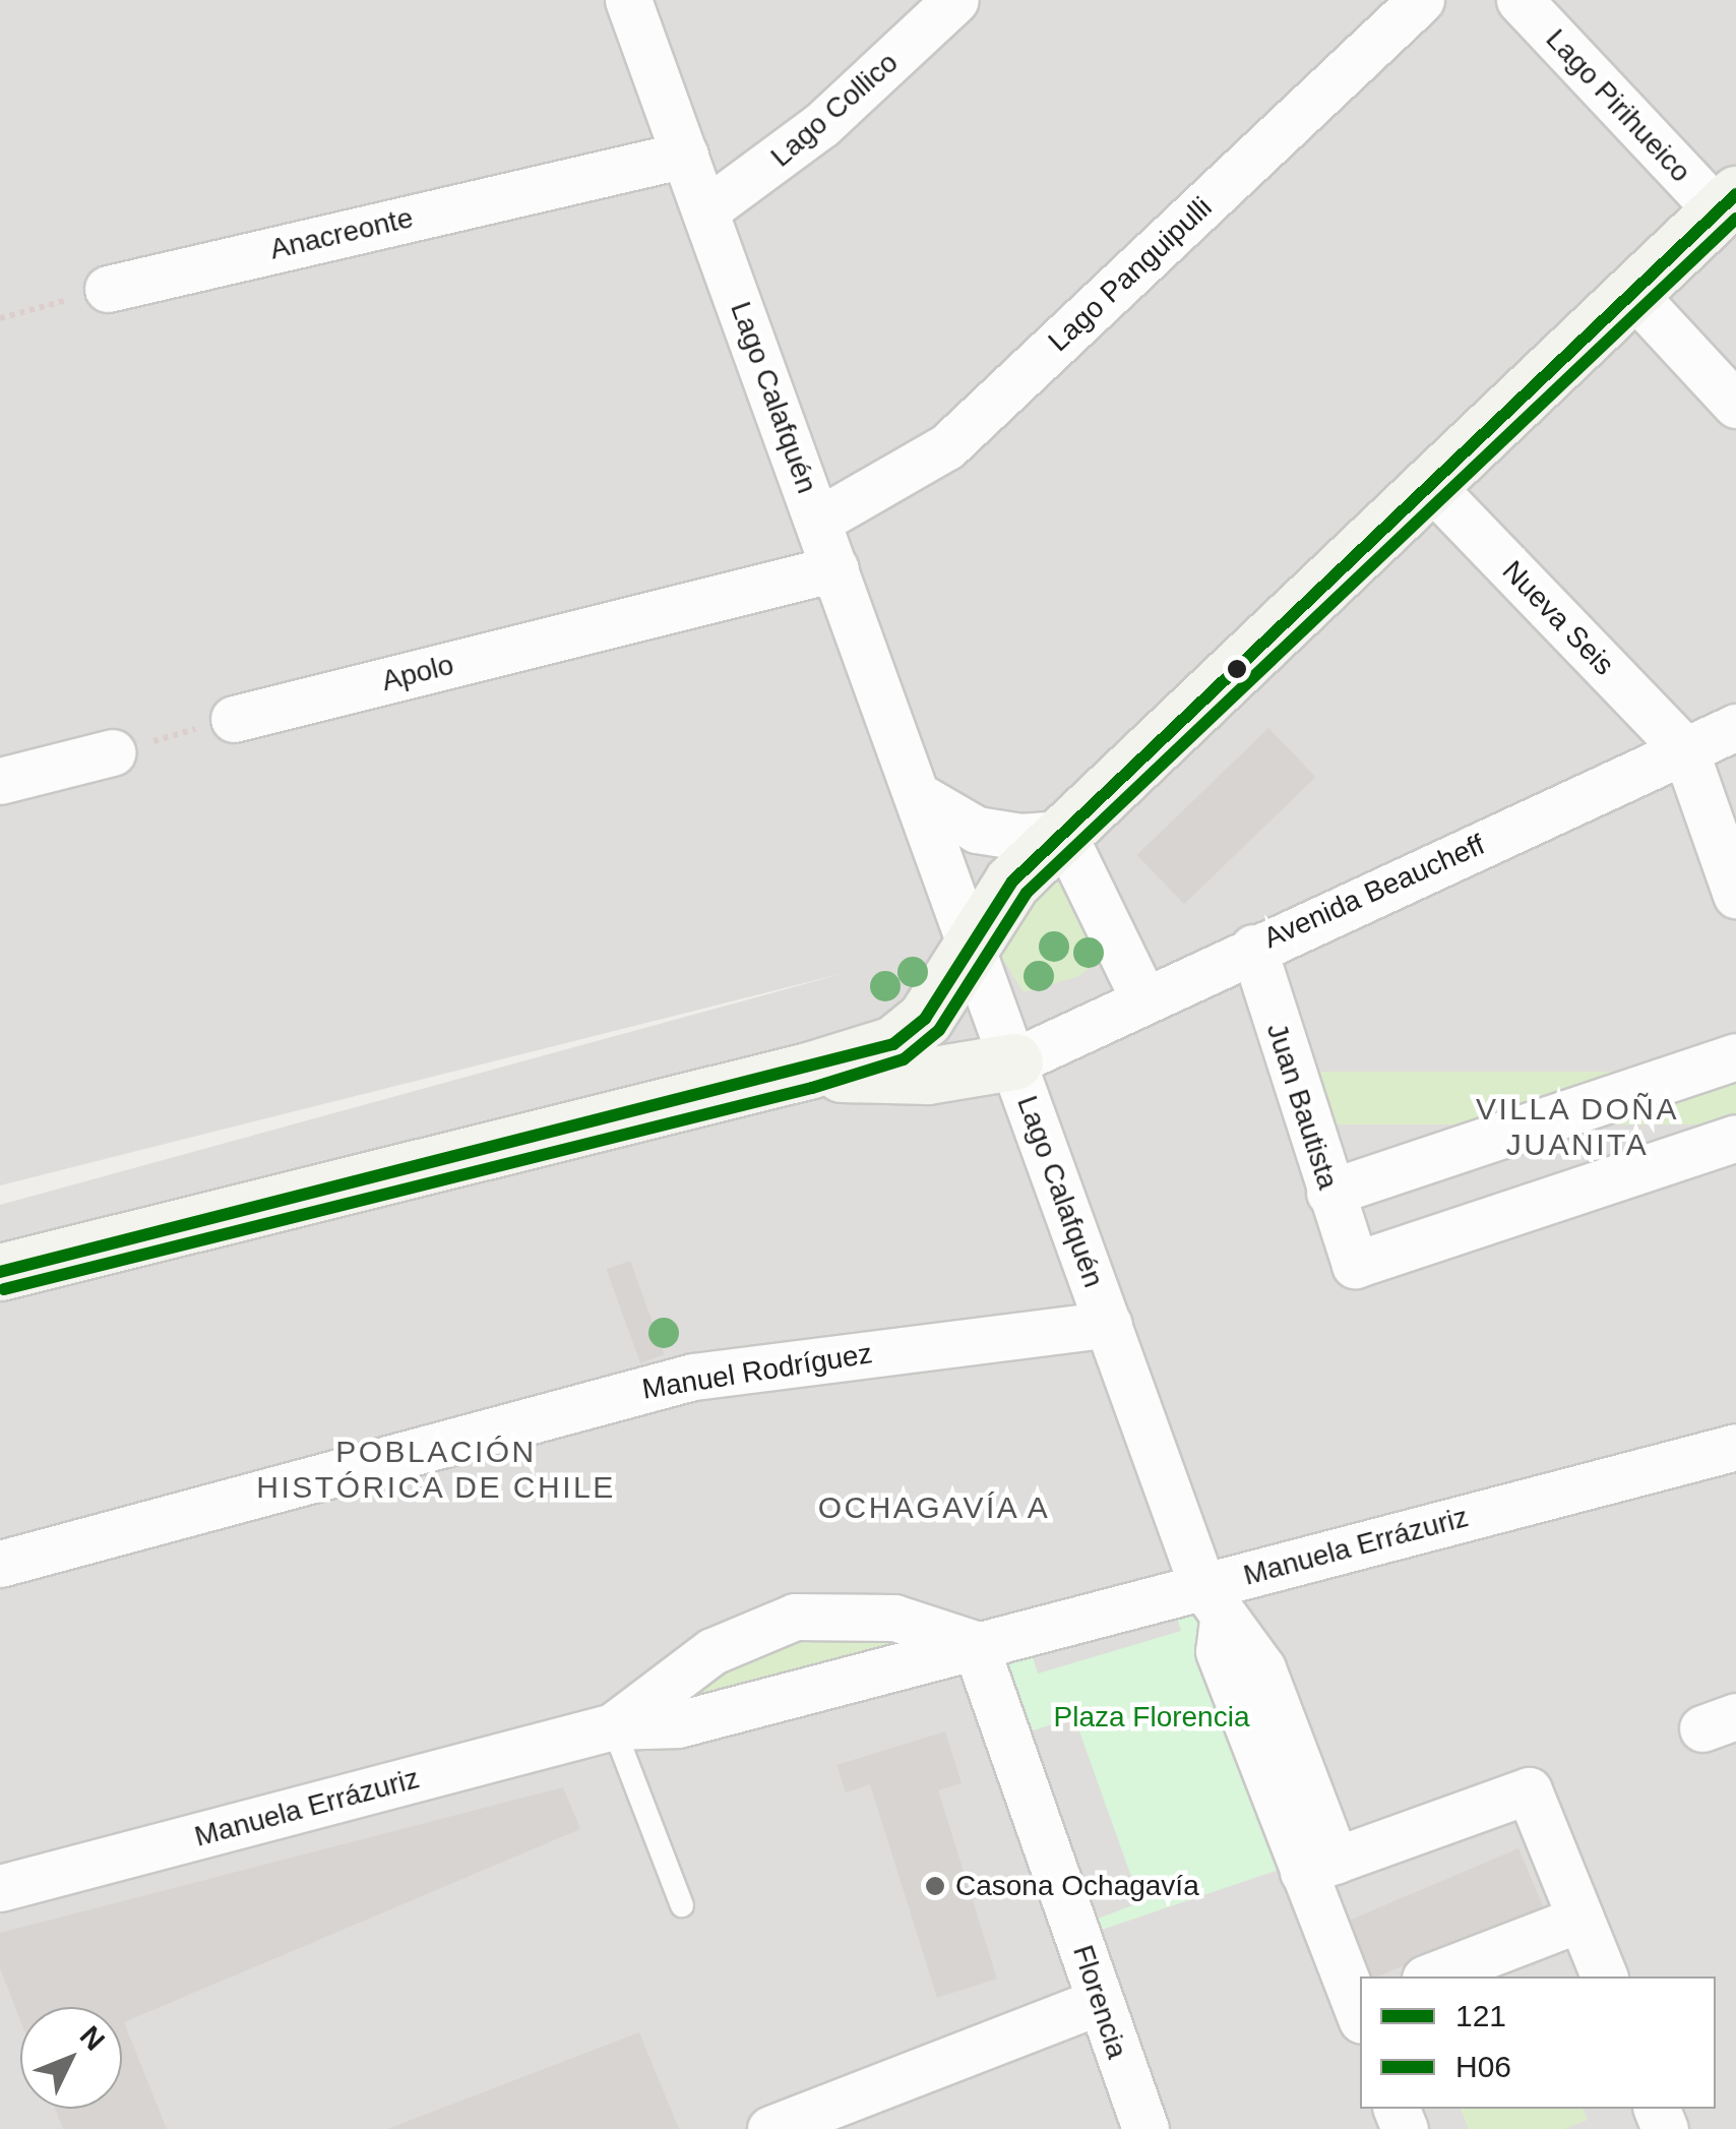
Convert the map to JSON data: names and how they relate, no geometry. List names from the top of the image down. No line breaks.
{"streets":{"street":["Lago Pirihueico","Lago Collico","Anacreonte","Lago Panguipulli","Lago Calafquén","Nueva Seis","Apolo","Avenida Beaucheff","Juan Bautista","Manuel Rodríguez","Manuela Errázuriz","Florencia"]},"crossings":[["Lago Collico","Lago Calafquén"],["Anacreonte","Lago Calafquén"],["Lago Panguipulli","Lago Calafquén"],["Lago Calafquén","Apolo"],["Lago Calafquén","Avenida Beaucheff"],["Lago Calafquén","Manuel Rodríguez"],["Lago Calafquén","Manuela Errázuriz"],["Nueva Seis","Avenida Beaucheff"],["Avenida Beaucheff","Juan Bautista"],["Manuela Errázuriz","Florencia"]],"districts":["VILLA DOÑA JUANITA","POBLACIÓN HISTÓRICA DE CHILE","OCHAGAVÍA A"],"parks":["Plaza Florencia"],"places":["Casona Ochagavía"],"lines":["transit line 121","transit line H06"],"legend":["121","H06"],"north":"top right"}
